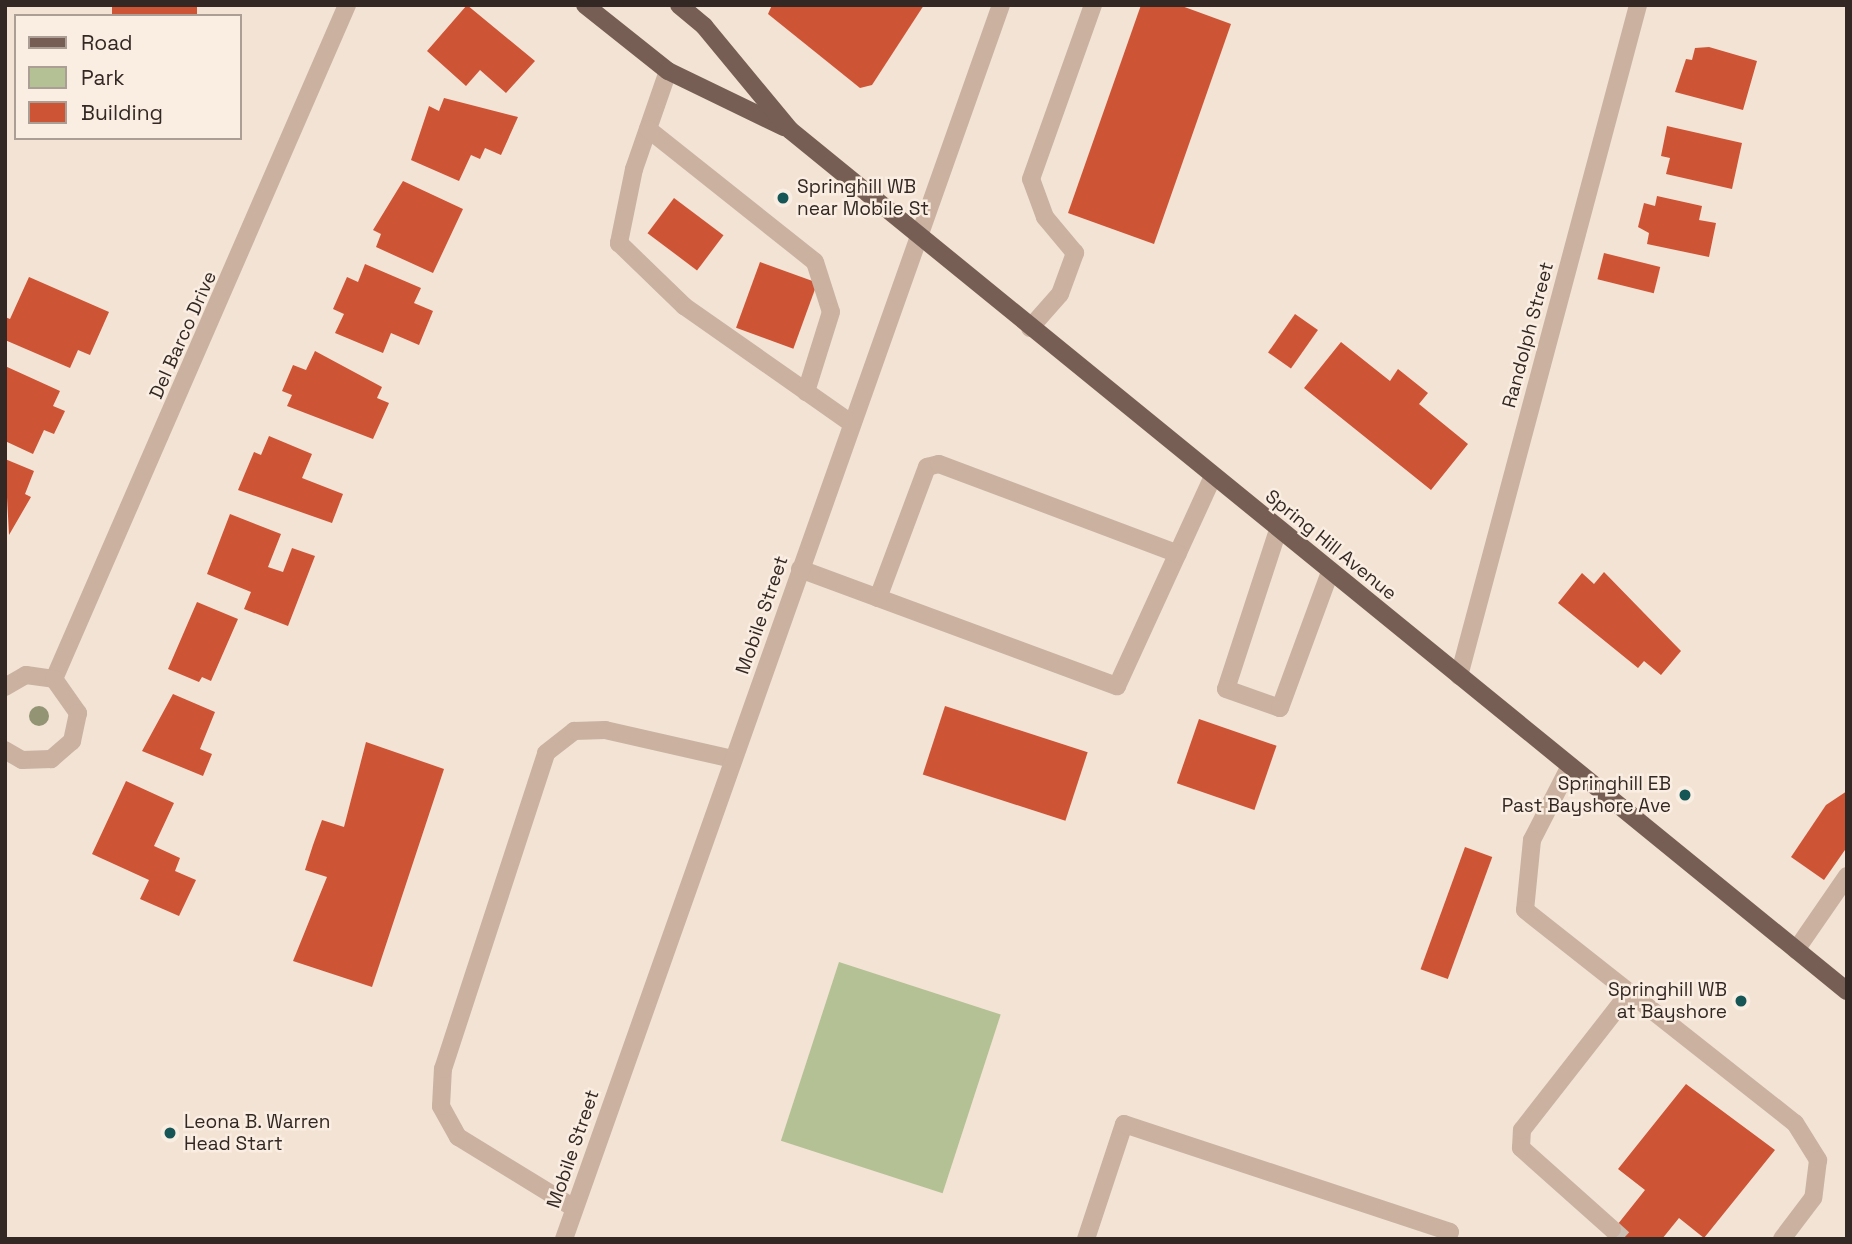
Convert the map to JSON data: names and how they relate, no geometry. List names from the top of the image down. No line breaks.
{"streets":{"main road":["Spring Hill Avenue"],"street":["Del Barco Drive","Randolph Street","Mobile Street"]},"crossings":[["Randolph Street","Spring Hill Avenue"],["Spring Hill Avenue","Mobile Street"]],"places":["Springhill WB near Mobile St","Springhill EB Past Bayshore Ave","Springhill WB at Bayshore","Leona B. Warren Head Start"],"legend":["Road","Park","Building"]}
